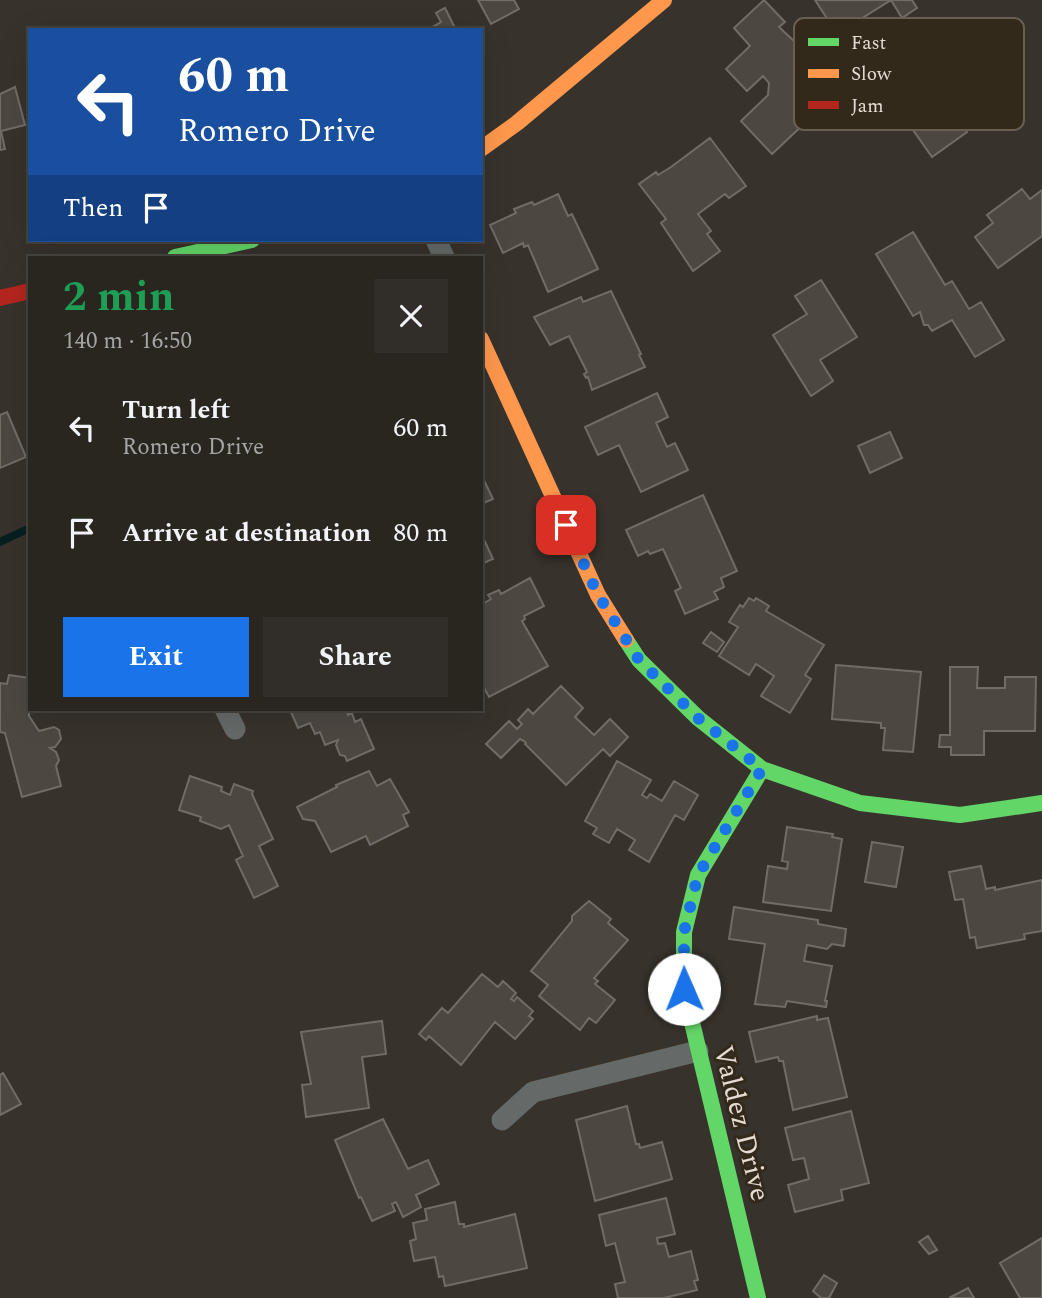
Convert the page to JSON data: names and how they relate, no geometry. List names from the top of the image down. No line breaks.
{"streets":{"street":["Valdez Drive"]},"legend":["Fast","Slow","Jam"],"page":{"turn":["60 m","Romero Drive"],"then":"Then","heading":["2 min","140 m · 16:50"],"list":[{"name":"Turn left","note":"Romero Drive","value":"60 m"},{"name":"Arrive at destination","value":"80 m"}],"buttons":["Exit","Share"]}}
